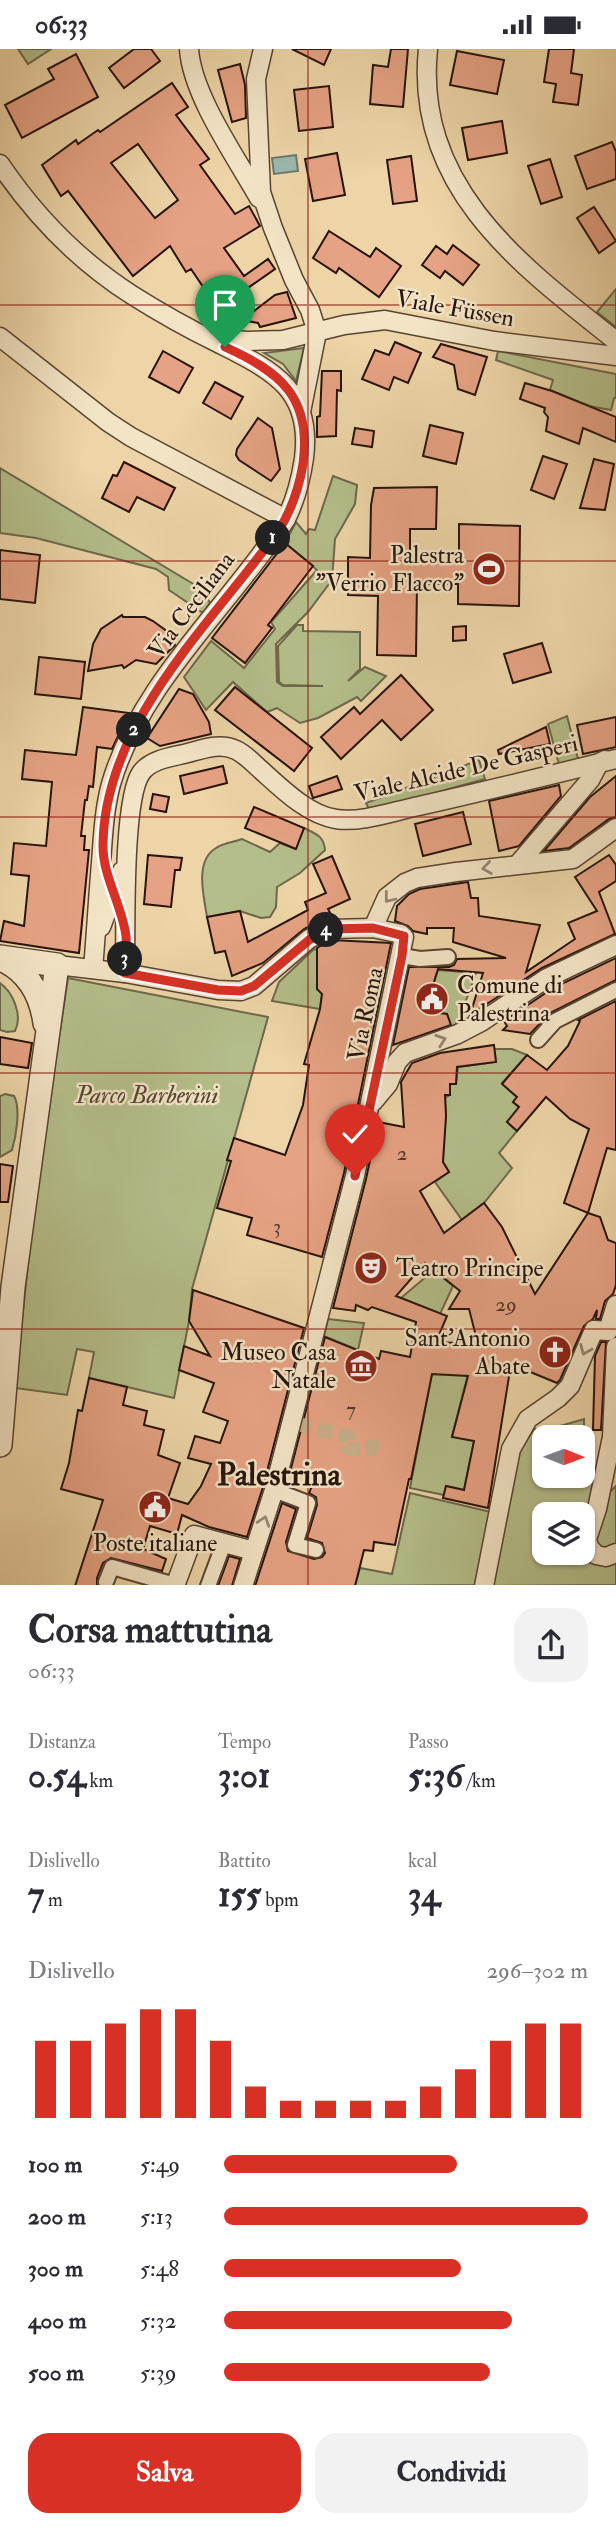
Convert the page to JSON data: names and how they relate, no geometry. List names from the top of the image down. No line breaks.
{"streets":{"street":["Viale Füssen","Via Ceciliana","Viale Alcide De Gasperi","Via Roma"]},"crossings":[["Viale Füssen","Via Ceciliana"]],"districts":["Palestrina"],"parks":["Parco Barberini"],"places":{"sports":["Palestra \"Verrio Flacco\""],"public building":["Comune di Palestrina","Poste italiane"],"theatre":["Teatro Principe"],"church":["Sant'Antonio Abate"],"museum":["Museo Casa Natale"]},"house_numbers":["2","3","29","7"],"north":"right","page":{"status":"06:33","pins":["1","2","4","3"],"heading":["Corsa mattutina","06:33"],"stats":[["Distanza","0.54 km"],["Tempo","3:01"],["Passo","5:36 /km"],["Dislivello","7 m"],["Battito","155 bpm"],["kcal","34"]],"chart":["Dislivello","296–302 m"],"list":[{"name":"100 m","note":"5:49"},{"name":"200 m","note":"5:13"},{"name":"300 m","note":"5:48"},{"name":"400 m","note":"5:32"},{"name":"500 m","note":"5:39"}],"buttons":["Salva","Condividi"]}}
